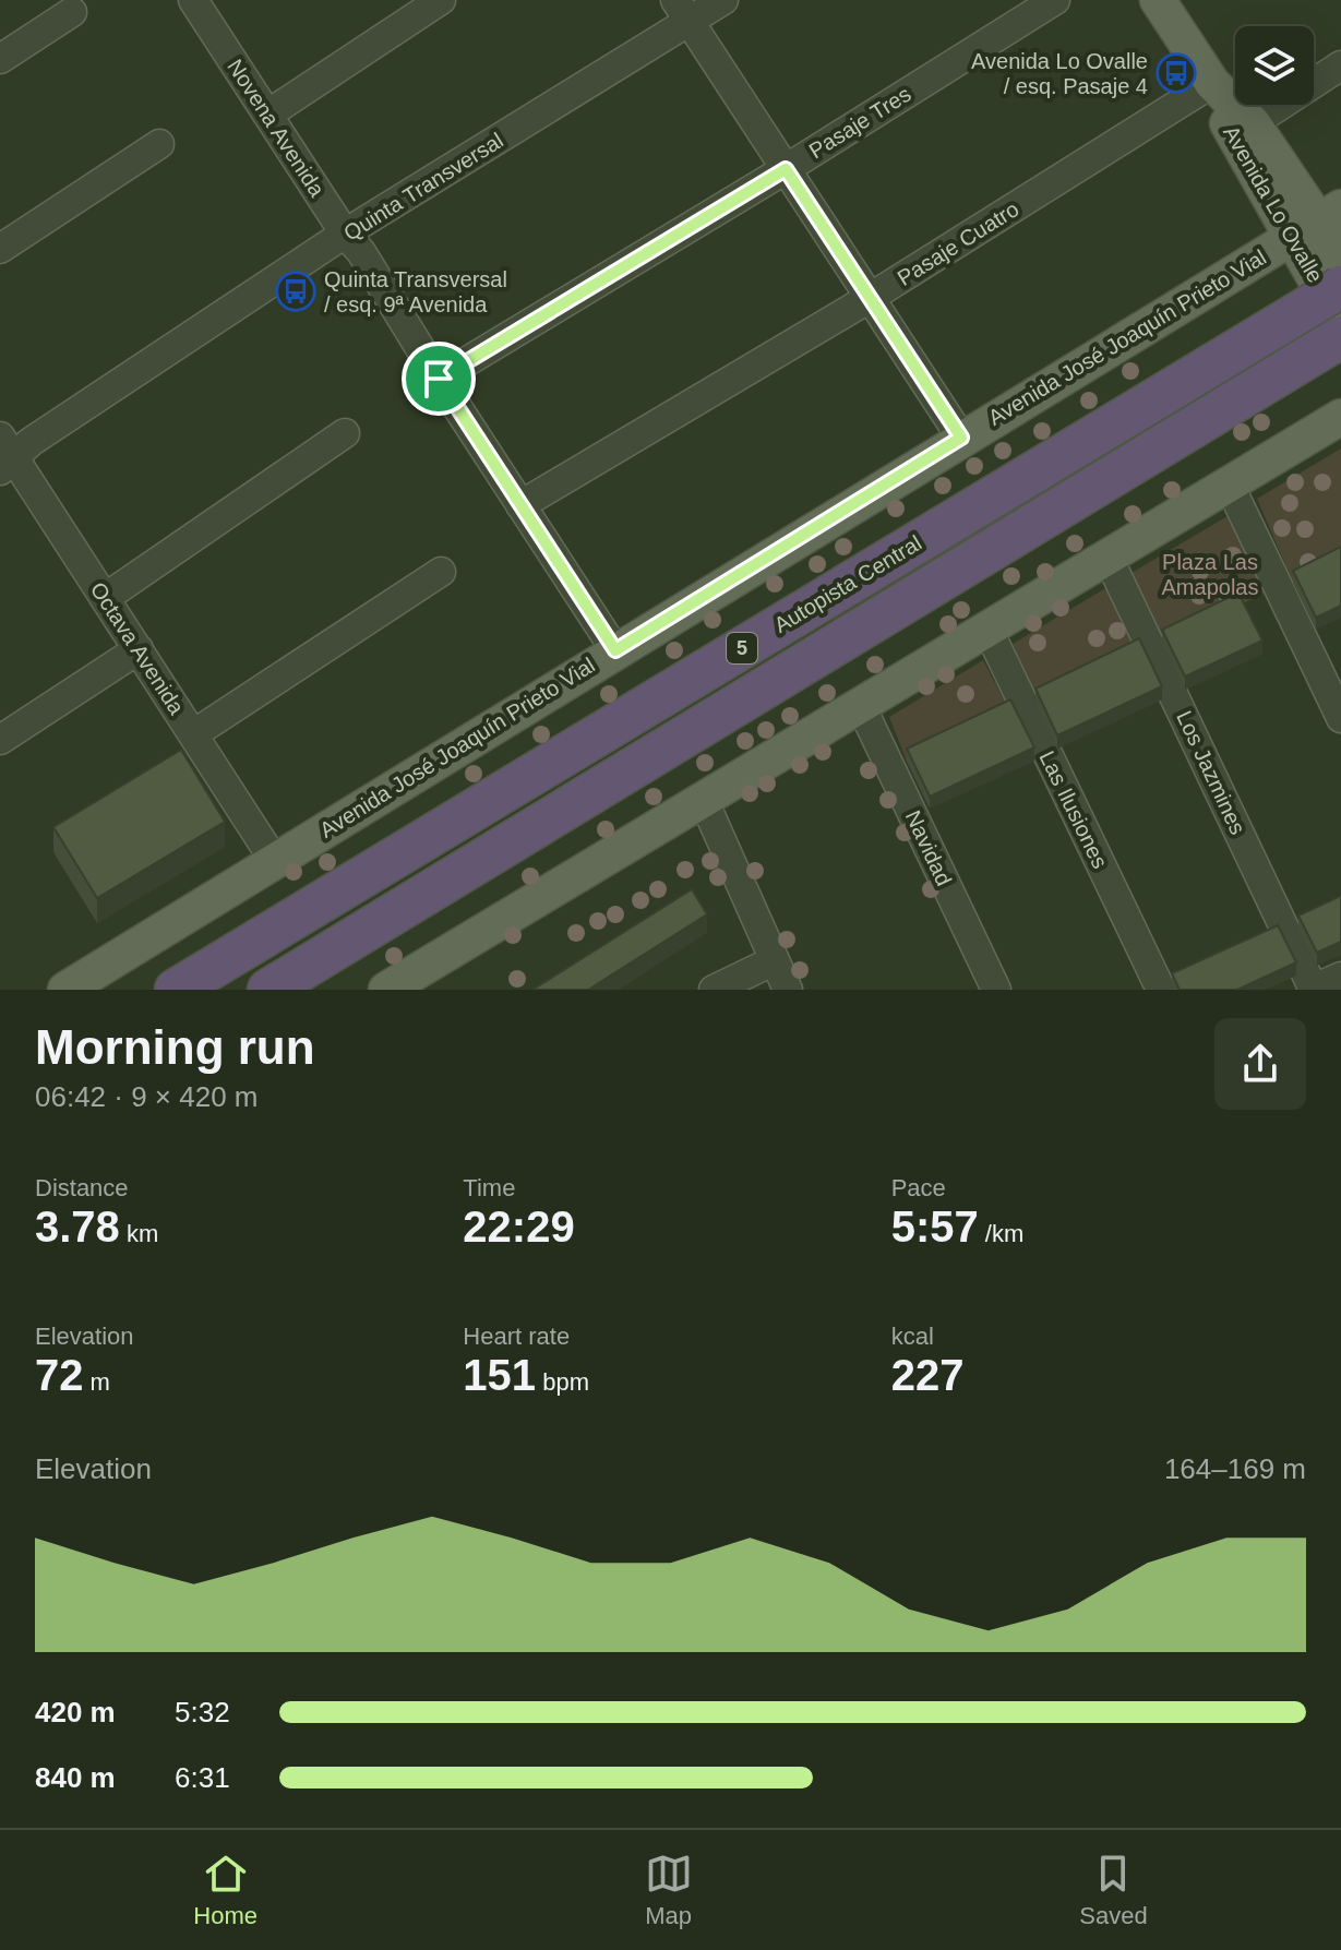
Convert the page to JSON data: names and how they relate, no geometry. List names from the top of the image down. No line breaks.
{"streets":{"highway":["Autopista Central","5"],"main road":["Avenida Lo Ovalle","Avenida José Joaquín Prieto Vial"],"street":["Pasaje Tres","Novena Avenida","Quinta Transversal","Pasaje Cuatro","Octava Avenida","Los Jazmines","Las Ilusiones","Navidad"]},"crossings":[["Pasaje Tres","Novena Avenida"],["Novena Avenida","Quinta Transversal"],["Novena Avenida","Pasaje Cuatro"],["Novena Avenida","Avenida José Joaquín Prieto Vial"],["Quinta Transversal","Octava Avenida"],["Avenida Lo Ovalle","Pasaje Cuatro"],["Avenida Lo Ovalle","Avenida José Joaquín Prieto Vial"],["Avenida Lo Ovalle","Autopista Central"],["Avenida José Joaquín Prieto Vial","Octava Avenida"]],"parks":["Plaza Las Amapolas"],"places":{"bus stop":["Avenida Lo Ovalle / esq. Pasaje 4","Quinta Transversal / esq. 9ª Avenida"]},"page":{"heading":["Morning run","06:42 · 9 × 420 m"],"stats":[["Distance","3.78 km"],["Time","22:29"],["Pace","5:57 /km"],["Elevation","72 m"],["Heart rate","151 bpm"],["kcal","227"]],"chart":["Elevation","164–169 m"],"list":[{"name":"420 m","note":"5:32"},{"name":"840 m","note":"6:31"}],"tabs":["Home","Map","Saved"]}}
